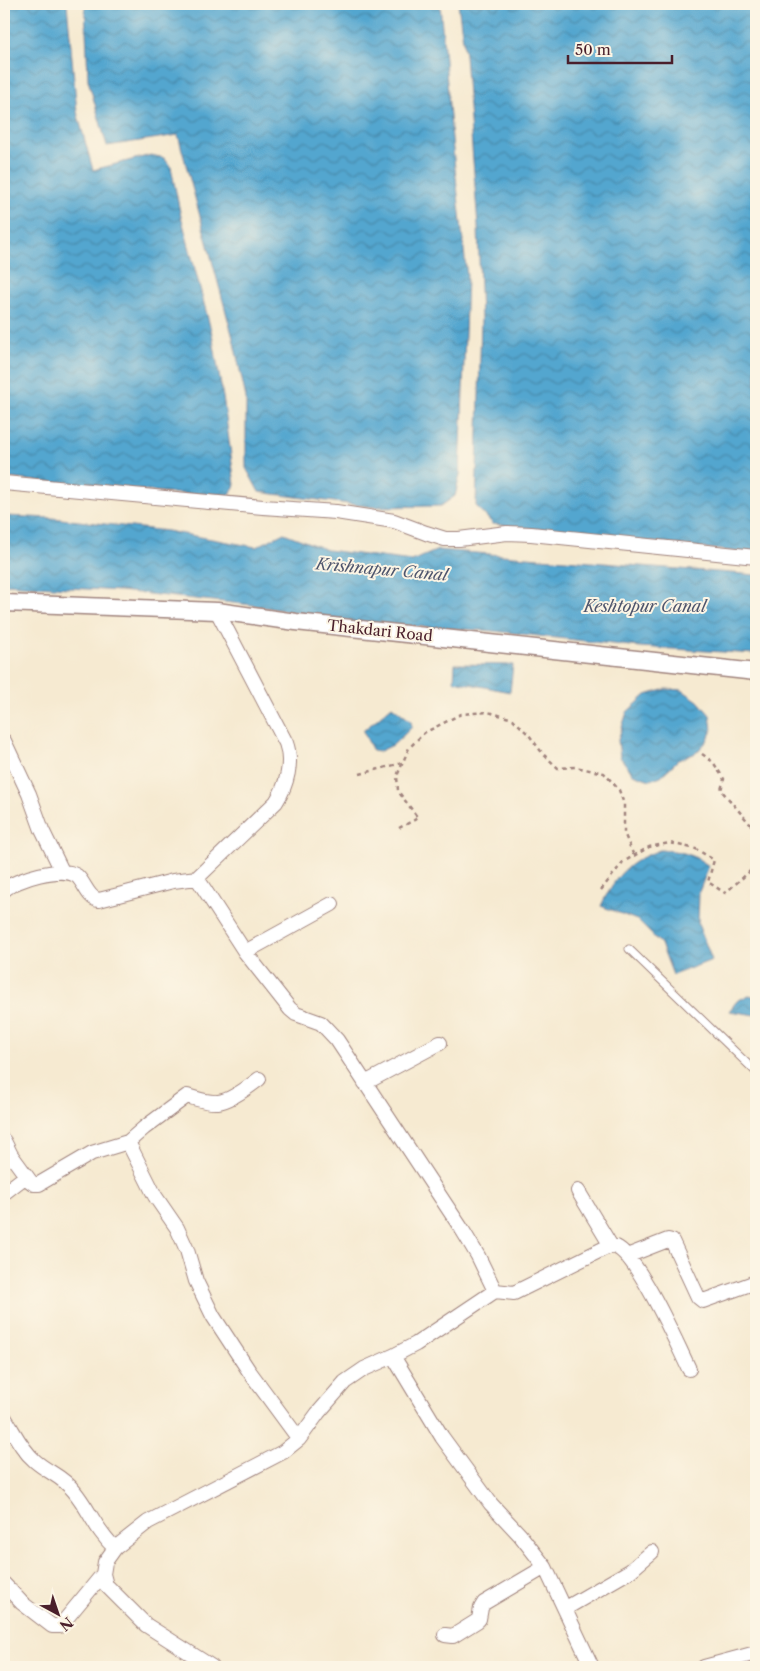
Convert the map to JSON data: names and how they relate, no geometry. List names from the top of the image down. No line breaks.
{"streets":{"street":["Thakdari Road"]},"water":["Krishnapur Canal","Keshtopur Canal"],"scale_bar":"50 m","north":"bottom right"}
